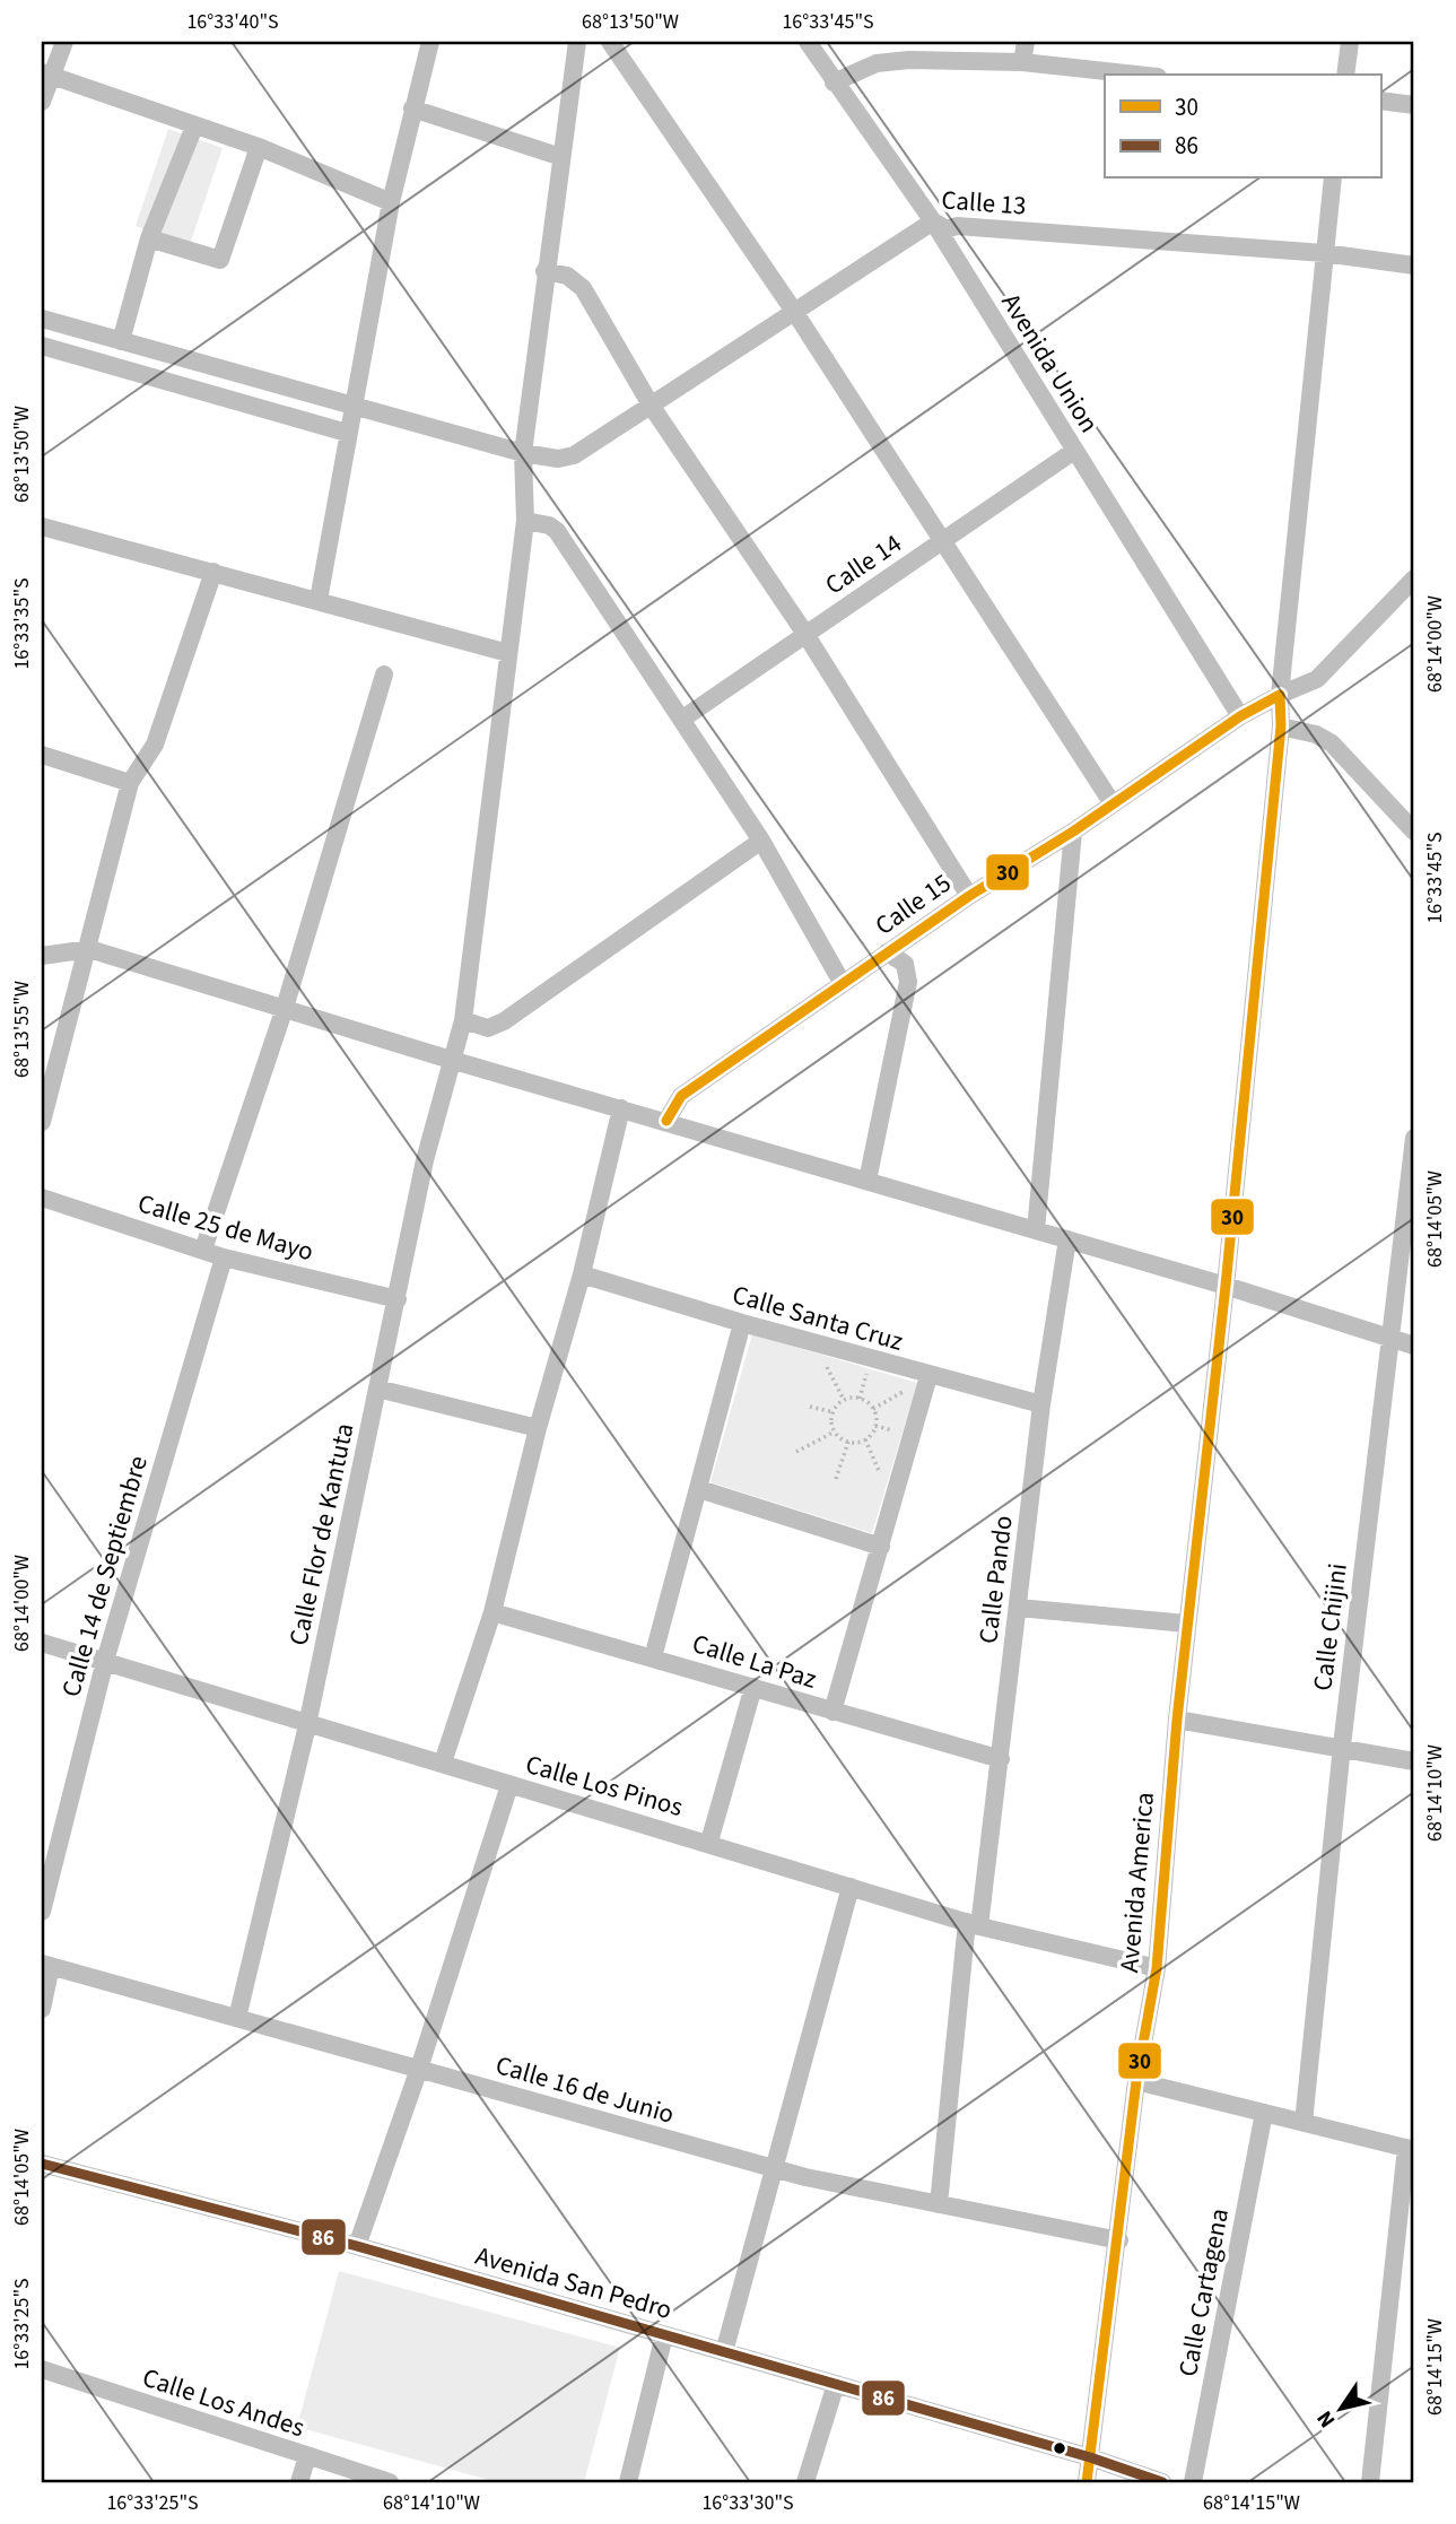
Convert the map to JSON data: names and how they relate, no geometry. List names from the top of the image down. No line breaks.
{"streets":{"street":["Calle 13","Avenida Union","Calle 14","Calle 15","Calle 25 de Mayo","Calle Santa Cruz","Calle Flor de Kantuta","Calle 14 de Septiembre","Calle Pando","Calle Chijini","Calle La Paz","Calle Los Pinos","Avenida America","Calle 16 de Junio","Avenida San Pedro","Calle Cartagena","Calle Los Andes"]},"crossings":[["Calle 13","Avenida Union"],["Calle 13","Calle Flor de Kantuta"],["Calle 13","Avenida America"],["Avenida Union","Calle 14"],["Avenida Union","Calle 15"],["Calle 15","Avenida America"],["Calle 25 de Mayo","Calle Flor de Kantuta"],["Calle 25 de Mayo","Calle 14 de Septiembre"],["Calle Santa Cruz","Calle Pando"],["Calle Flor de Kantuta","Calle Los Pinos"],["Calle Flor de Kantuta","Calle 16 de Junio"],["Calle 14 de Septiembre","Calle Los Pinos"],["Calle Pando","Calle La Paz"],["Calle Pando","Calle Los Pinos"],["Calle Pando","Calle 16 de Junio"],["Calle Los Pinos","Avenida America"],["Avenida America","Calle 16 de Junio"],["Avenida America","Avenida San Pedro"]],"lines":["transit line 30","transit line 86"],"legend":["30","86"],"north":"bottom left","coordinates":["16°33'40\"S","68°13'50\"W","16°33'45\"S","16°33'35\"S","68°14'00\"W","68°13'55\"W","68°14'05\"W","68°14'10\"W","16°33'25\"S","68°14'15\"W","16°33'30\"S"]}
